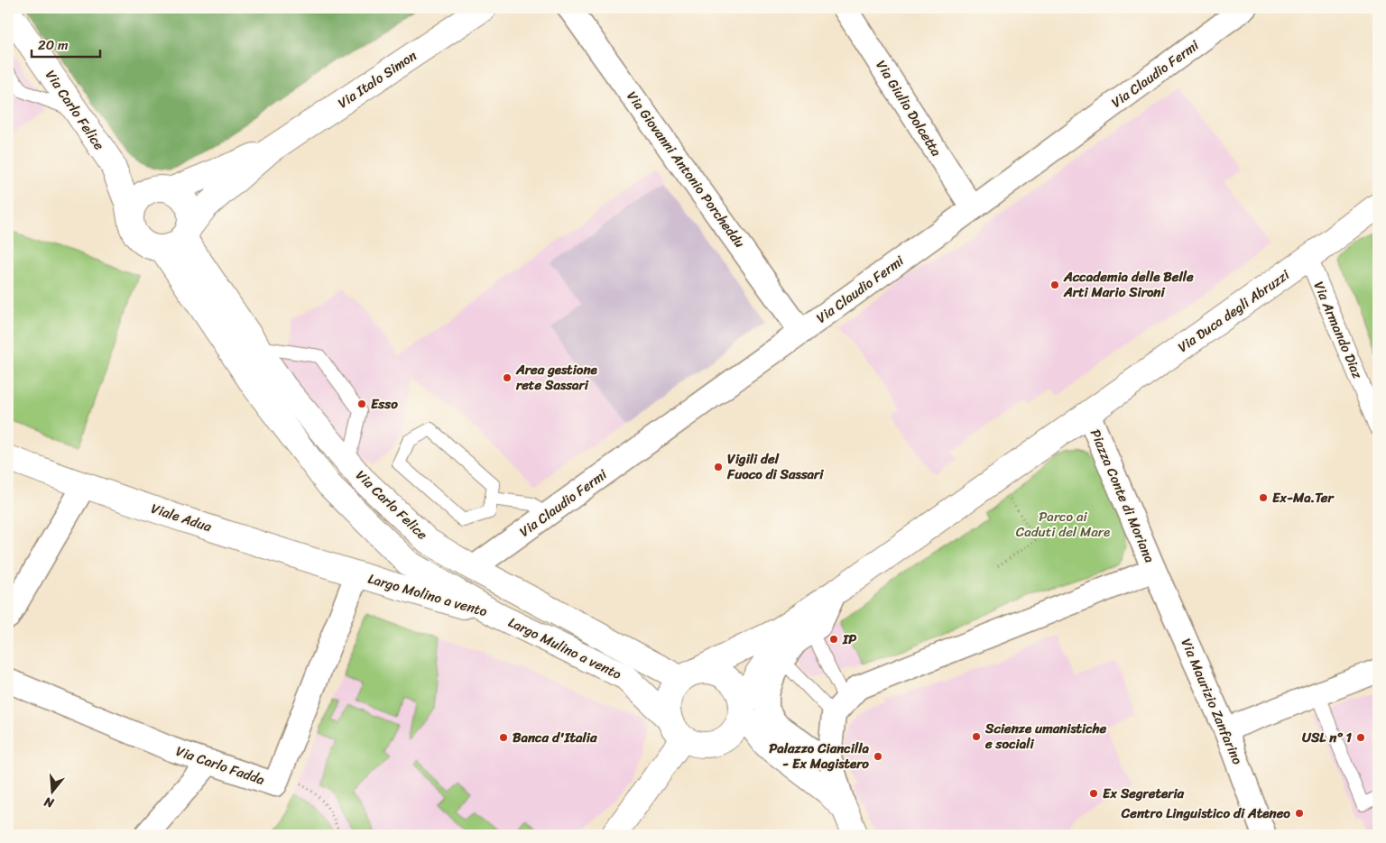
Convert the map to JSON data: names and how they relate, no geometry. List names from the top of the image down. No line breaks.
{"streets":{"main road":["Via Italo Simon","Via Carlo Felice","Via Duca degli Abruzzi","Piazza Conte di Moriana","Viale Adua","Largo Molino a vento","Largo Mulino a vento"],"street":["Via Claudio Fermi","Via Giulio Dolcetta","Via Giovanni Antonio Porcheddu","Via Armando Diaz","Via Maurizio Zanfarino","Via Carlo Fadda"]},"crossings":[["Via Claudio Fermi","Via Giulio Dolcetta"],["Via Claudio Fermi","Via Carlo Felice"],["Via Claudio Fermi","Via Giovanni Antonio Porcheddu"],["Via Italo Simon","Via Carlo Felice"],["Via Carlo Felice","Piazza Conte di Moriana"],["Via Carlo Felice","Largo Mulino a vento"],["Via Duca degli Abruzzi","Via Armando Diaz"],["Via Duca degli Abruzzi","Piazza Conte di Moriana"],["Piazza Conte di Moriana","Largo Mulino a vento"],["Piazza Conte di Moriana","Via Maurizio Zanfarino"],["Viale Adua","Largo Molino a vento"],["Viale Adua","Via Carlo Fadda"],["Largo Molino a vento","Largo Mulino a vento"],["Largo Molino a vento","Via Carlo Fadda"]],"parks":["Parco ai Caduti del Mare"],"places":["Accademia delle Belle Arti Mario Sironi","Area gestione rete Sassari","Esso","Vigili del Fuoco di Sassari","Ex-Ma.Ter","IP","Scienze umanistiche e sociali","Banca d'Italia","USL n° 1","Palazzo Ciancilla - Ex Magistero","Ex Segreteria","Centro Linguistico di Ateneo"],"scale_bar":"20 m","north":"bottom"}
